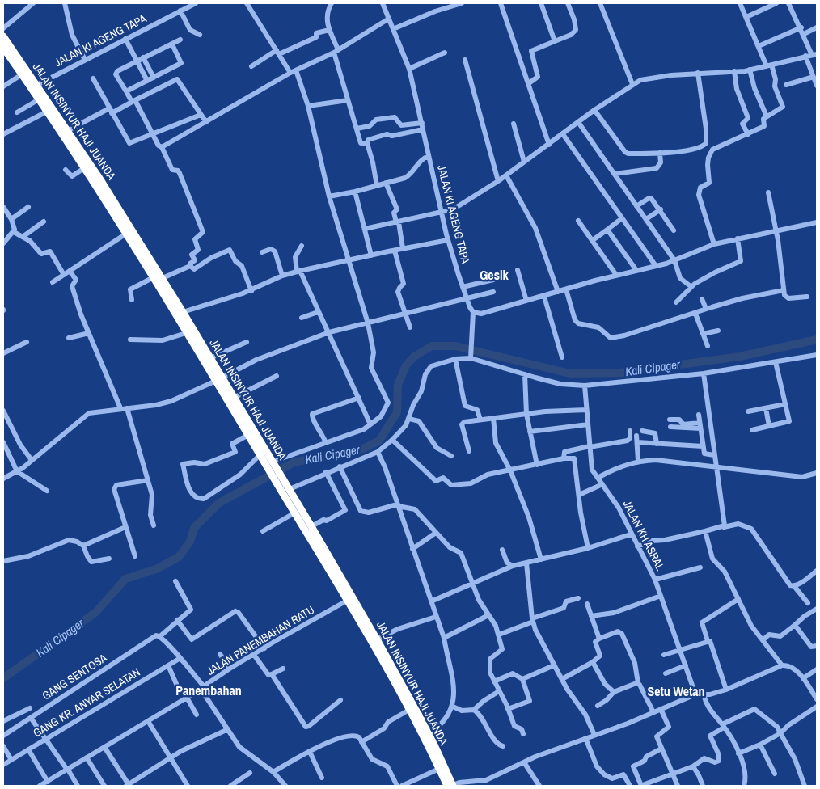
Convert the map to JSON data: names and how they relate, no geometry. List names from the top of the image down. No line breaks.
{"streets":{"highway":["JALAN INSINYUR HAJI JUANDA"],"street":["JALAN KI AGENG TAPA","JALAN KH ASRAL","JALAN PANEMBAHAN RATU","GANG SENTOSA","GANG KR. ANYAR SELATAN"]},"crossings":[["JALAN KI AGENG TAPA","JALAN INSINYUR HAJI JUANDA"],["JALAN INSINYUR HAJI JUANDA","JALAN PANEMBAHAN RATU"]],"districts":["Gesik","Panembahan","Setu Wetan"],"water":["Kali Cipager"]}
